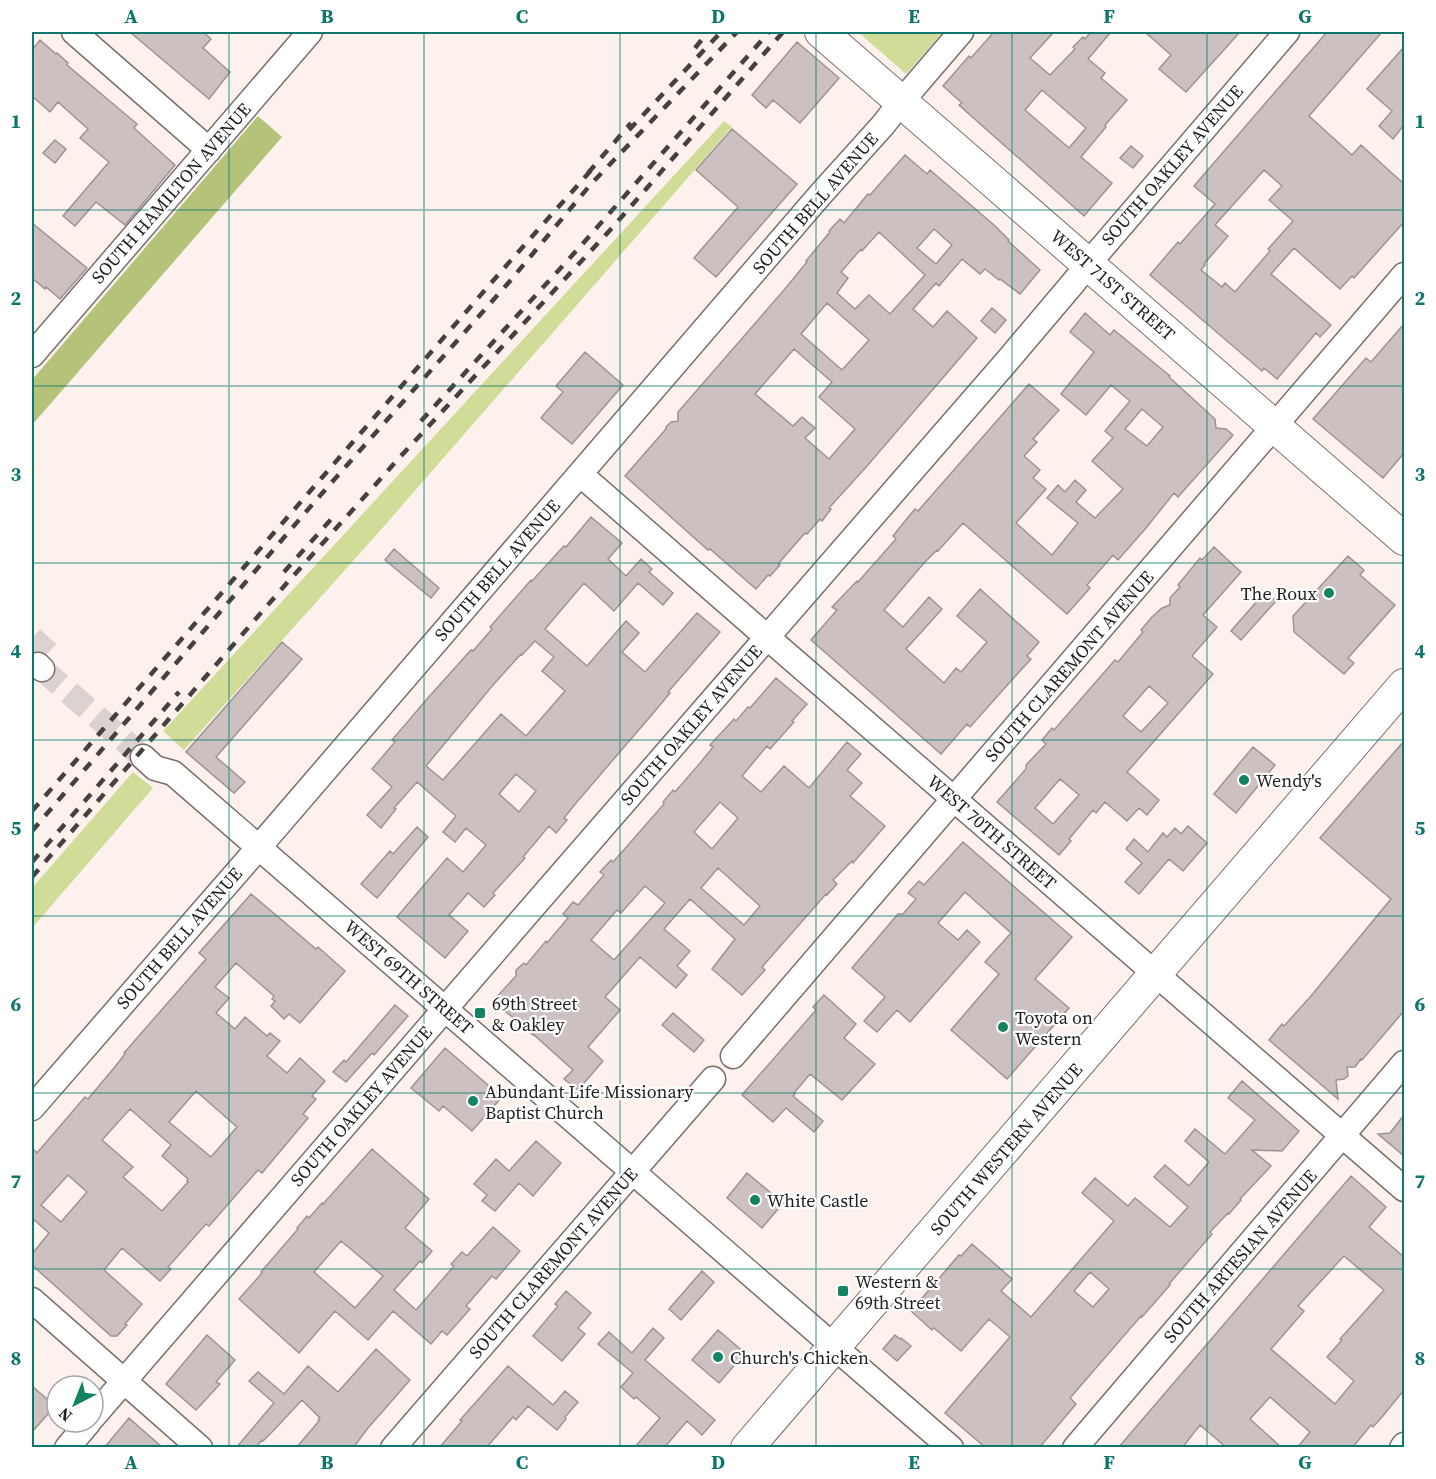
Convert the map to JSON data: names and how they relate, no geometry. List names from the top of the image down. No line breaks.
{"streets":{"main road":["WEST 71ST STREET","SOUTH WESTERN AVENUE"],"street":["SOUTH OAKLEY AVENUE","SOUTH HAMILTON AVENUE","SOUTH BELL AVENUE","SOUTH CLAREMONT AVENUE","WEST 70TH STREET","WEST 69TH STREET","SOUTH ARTESIAN AVENUE"]},"crossings":[["SOUTH OAKLEY AVENUE","WEST 71ST STREET"],["SOUTH OAKLEY AVENUE","WEST 70TH STREET"],["SOUTH OAKLEY AVENUE","WEST 69TH STREET"],["SOUTH BELL AVENUE","WEST 71ST STREET"],["SOUTH BELL AVENUE","WEST 70TH STREET"],["SOUTH BELL AVENUE","WEST 69TH STREET"],["WEST 71ST STREET","SOUTH CLAREMONT AVENUE"],["SOUTH CLAREMONT AVENUE","WEST 70TH STREET"],["SOUTH CLAREMONT AVENUE","WEST 69TH STREET"],["WEST 70TH STREET","SOUTH WESTERN AVENUE"],["WEST 70TH STREET","SOUTH ARTESIAN AVENUE"],["WEST 69TH STREET","SOUTH WESTERN AVENUE"]],"places":{"other":["The Roux","Wendy's","Toyota on Western","Abundant Life Missionary Baptist Church","White Castle","Church's Chicken"],"transit":["69th Street & Oakley","Western & 69th Street"]},"north":"bottom left","grid":{"columns":["A","B","C","D","E","F","G"],"rows":["1","2","3","4","5","6","7","8"]}}
